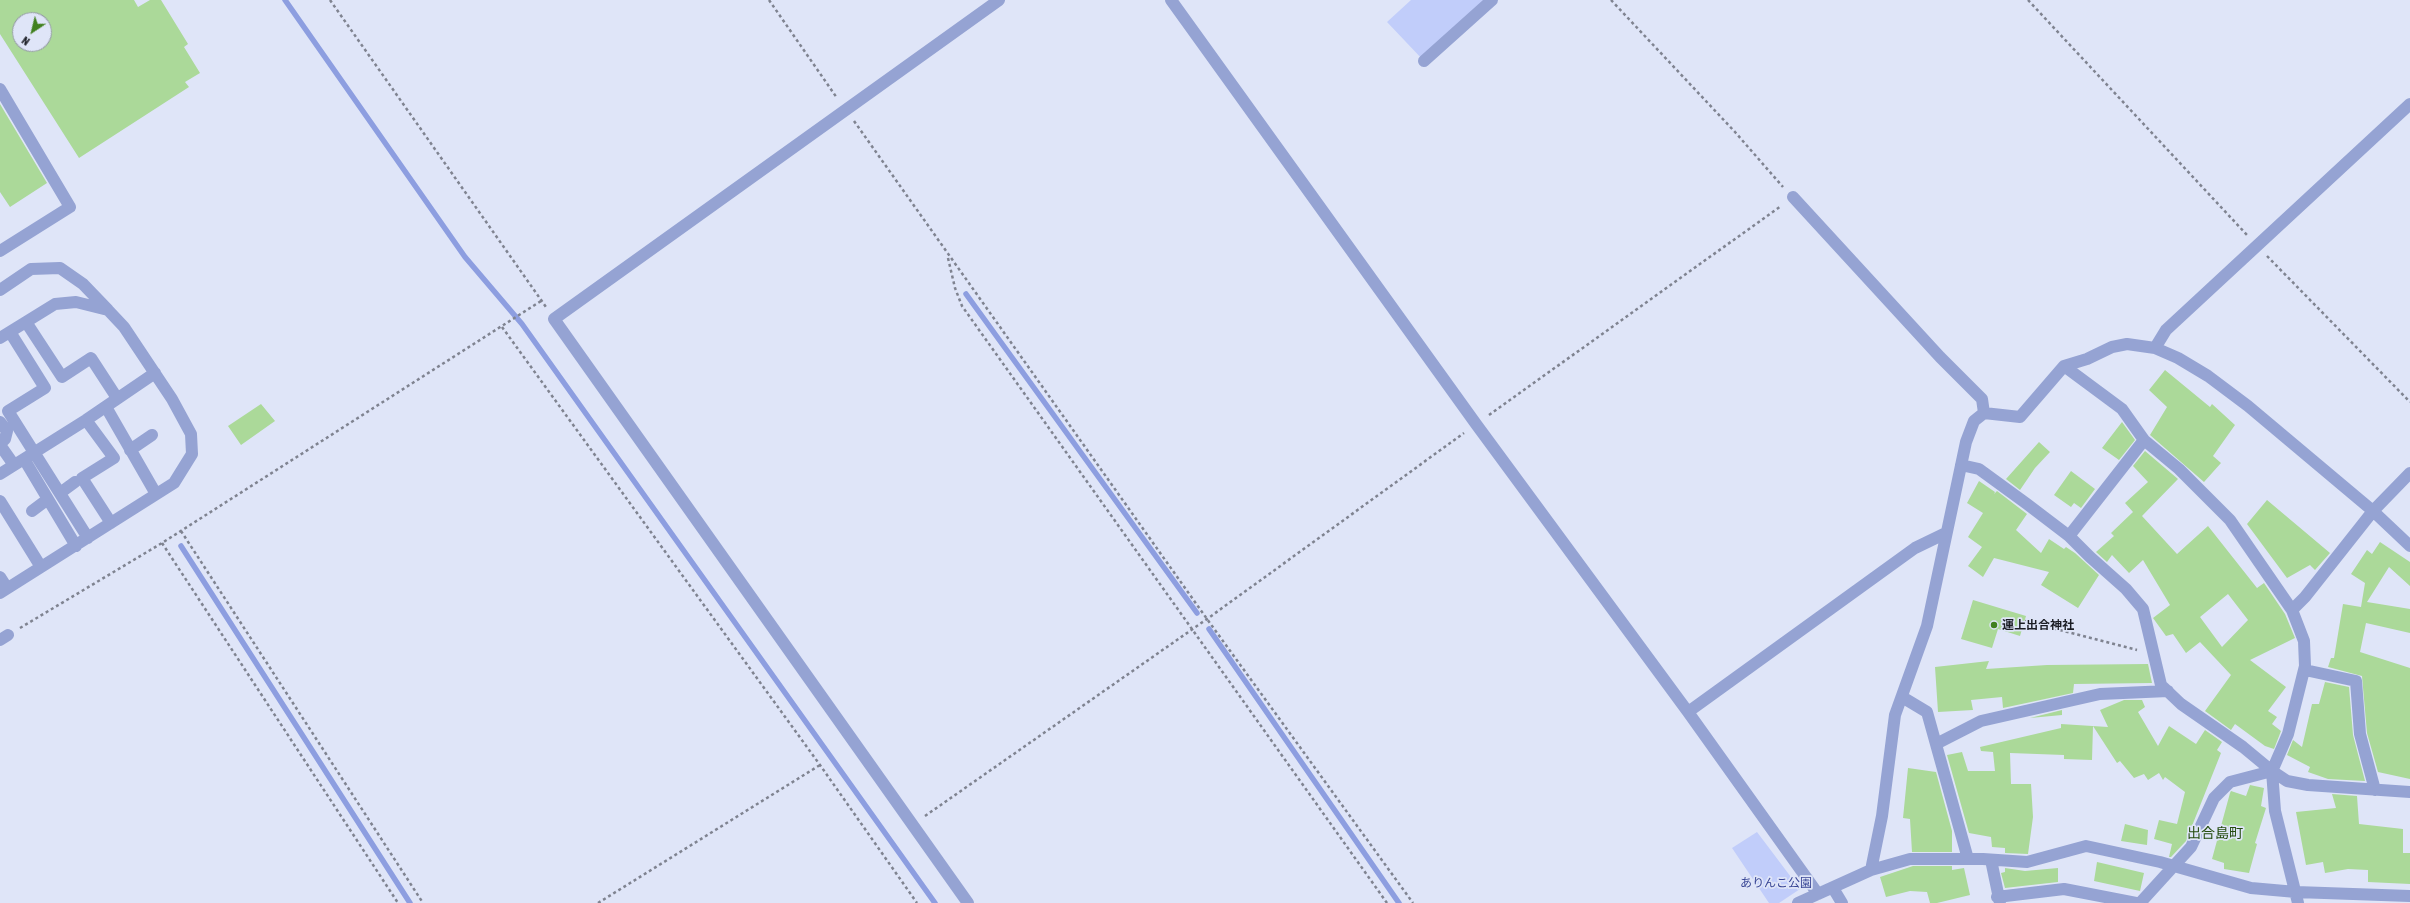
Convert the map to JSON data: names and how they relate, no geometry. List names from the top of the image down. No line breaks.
{"districts":["出合島町"],"parks":["ありんこ公園"],"places":["運上出合神社"],"north":"bottom left"}
